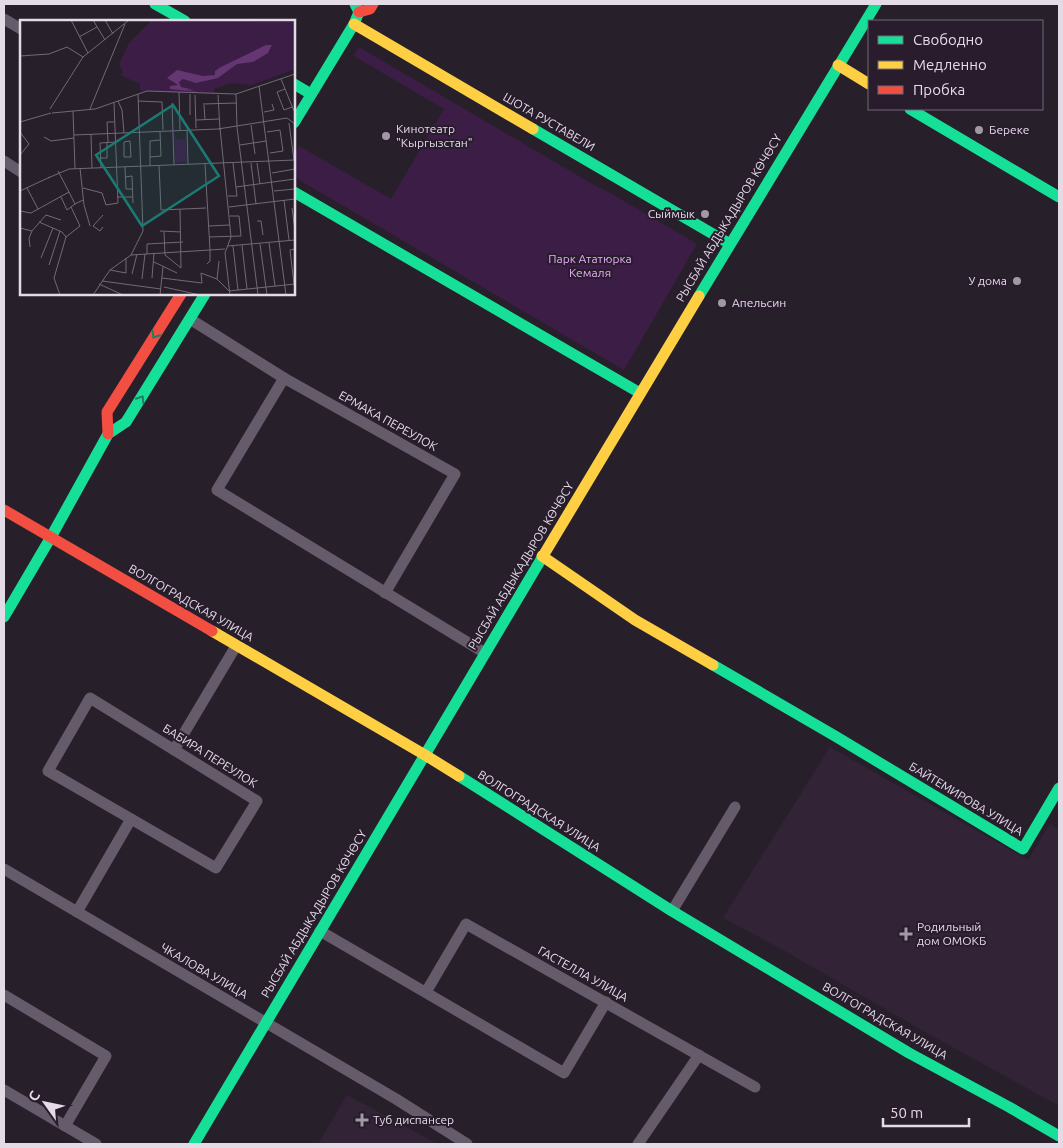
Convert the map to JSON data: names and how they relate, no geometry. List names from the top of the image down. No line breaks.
{"streets":{"street":["ШОТА РУСТАВЕЛИ","РЫСБАЙ АБДЫКАДЫРОВ КӨЧӨСҮ","ЕРМАКА ПЕРЕУЛОК","ВОЛГОГРАДСКАЯ УЛИЦА","БАБИРА ПЕРЕУЛОК","БАЙТЕМИРОВА УЛИЦА","ЧКАЛОВА УЛИЦА","ГАСТЕЛЛА УЛИЦА"]},"crossings":[["ШОТА РУСТАВЕЛИ","РЫСБАЙ АБДЫКАДЫРОВ КӨЧӨСҮ"],["РЫСБАЙ АБДЫКАДЫРОВ КӨЧӨСҮ","ВОЛГОГРАДСКАЯ УЛИЦА"],["РЫСБАЙ АБДЫКАДЫРОВ КӨЧӨСҮ","БАЙТЕМИРОВА УЛИЦА"],["РЫСБАЙ АБДЫКАДЫРОВ КӨЧӨСҮ","ЧКАЛОВА УЛИЦА"]],"parks":["Парк Ататюрка Кемаля"],"places":{"other":["Береке","Кинотеатр \"Кыргызстан\"","Сыймык","У дома","Апельсин"],"health":["Родильный дом ОМОКБ","Туб диспансер"]},"legend":["Свободно","Медленно","Пробка"],"scale_bar":"50 m","north":"top left"}
